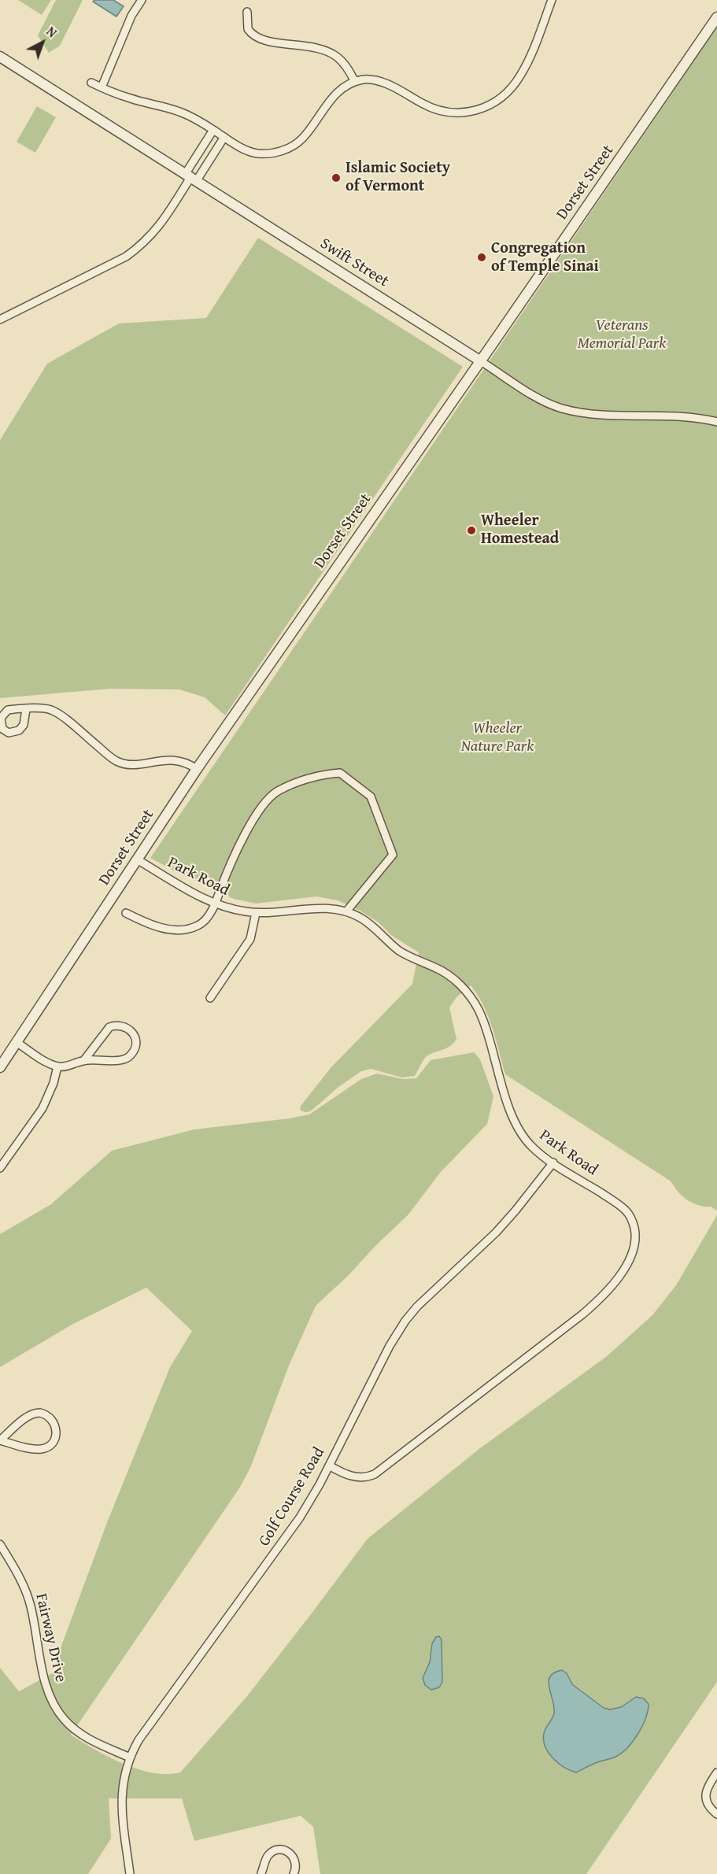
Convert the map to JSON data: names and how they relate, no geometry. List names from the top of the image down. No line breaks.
{"streets":{"street":["Dorset Street","Swift Street","Park Road","Golf Course Road","Fairway Drive"]},"crossings":[["Dorset Street","Swift Street"],["Dorset Street","Park Road"],["Park Road","Golf Course Road"],["Golf Course Road","Fairway Drive"]],"parks":["Veterans Memorial Park","Wheeler Nature Park"],"places":["Islamic Society of Vermont","Congregation of Temple Sinai","Wheeler Homestead"],"north":"top right"}
